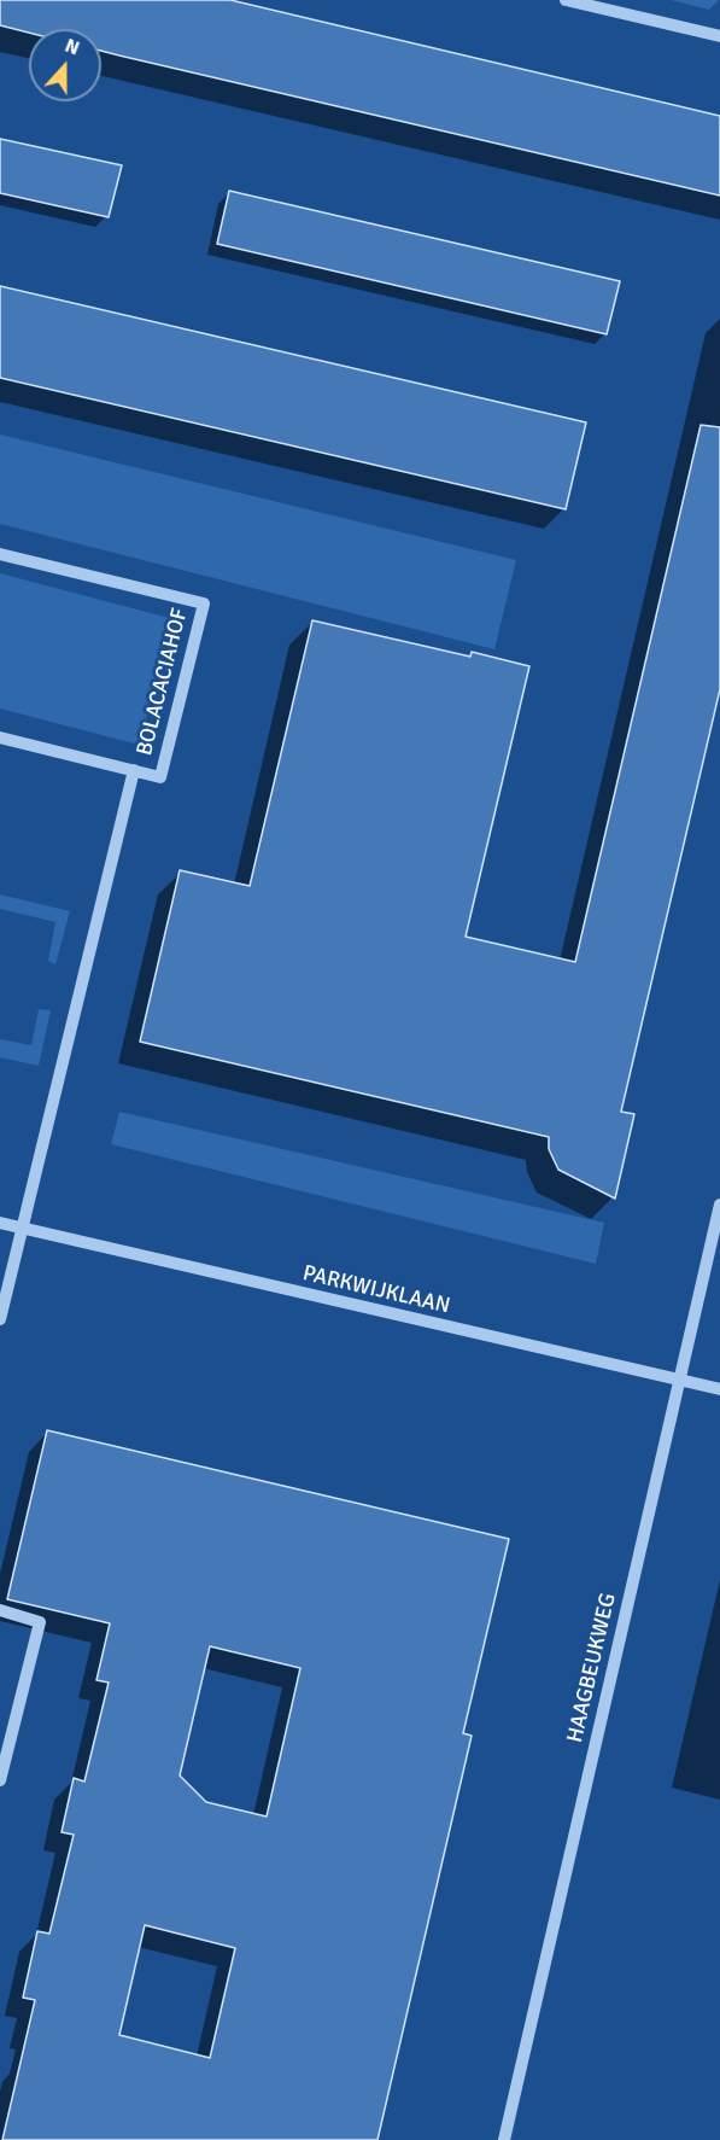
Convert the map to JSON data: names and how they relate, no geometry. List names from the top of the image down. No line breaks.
{"streets":{"street":["BOLACACIAHOF","PARKWIJKLAAN","HAAGBEUKWEG"]},"crossings":[["BOLACACIAHOF","PARKWIJKLAAN"],["PARKWIJKLAAN","HAAGBEUKWEG"]],"north":"top"}
